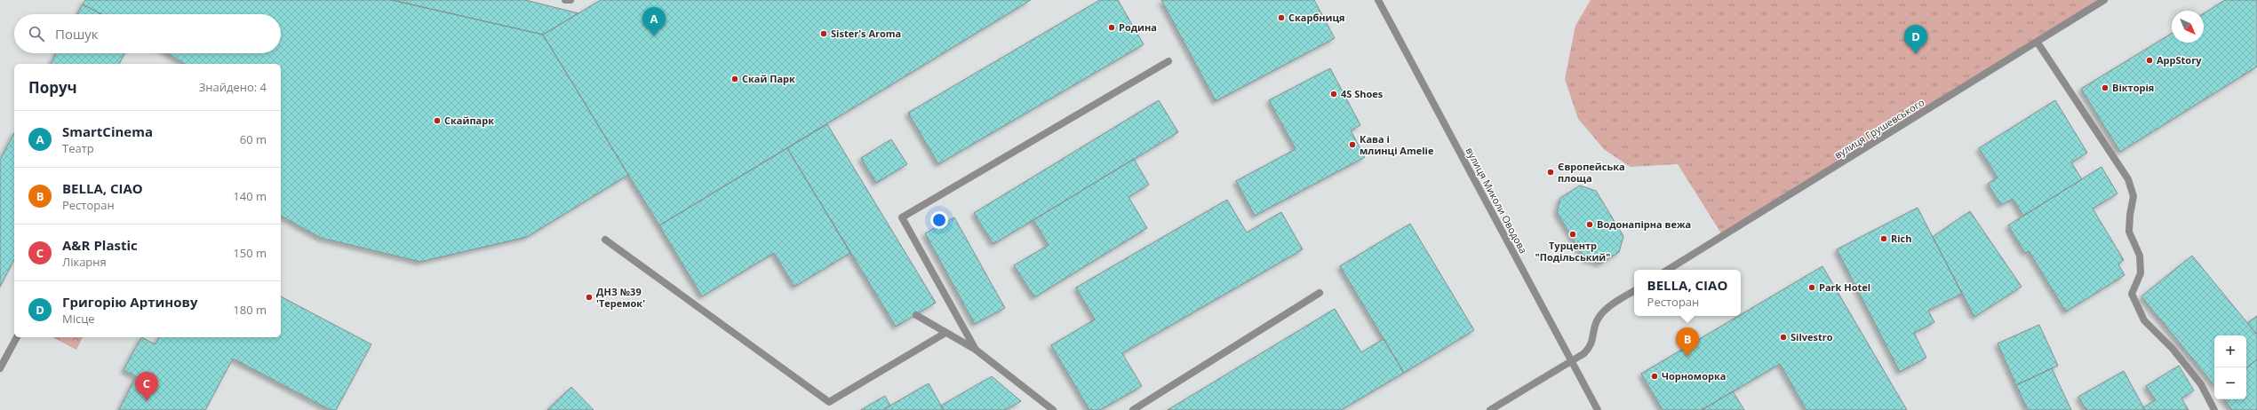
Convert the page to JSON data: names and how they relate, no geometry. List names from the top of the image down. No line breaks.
{"streets":{"street":["вулиця Грушевського","вулиця Миколи Оводова"]},"places":["Скарбниця","Родина","Sister's Aroma","AppStory","Скай Парк","Вікторія","4S Shoes","Скайпарк","Кава і млинці Amelie","Європейська площа","Водонапірна вежа","Турцентр \"Подільський\"","Rich","Park Hotel","ДНЗ №39 'Теремок'","Silvestro","Чорноморка"],"north":"bottom right","page":{"pins":["A","D","B","C"],"search":"Пошук","heading":["Поруч","Знайдено: 4"],"list":[{"mark":"A","name":"SmartCinema","note":"Театр","value":"60 m"},{"mark":"B","name":"BELLA, CIAO","note":"Ресторан","value":"140 m"},{"mark":"C","name":"A&R Plastic","note":"Лікарня","value":"150 m"},{"mark":"D","name":"Григорію Артинову","note":"Місце","value":"180 m"}],"popup":["BELLA, CIAO","Ресторан"],"map_buttons":["+","−"]}}
